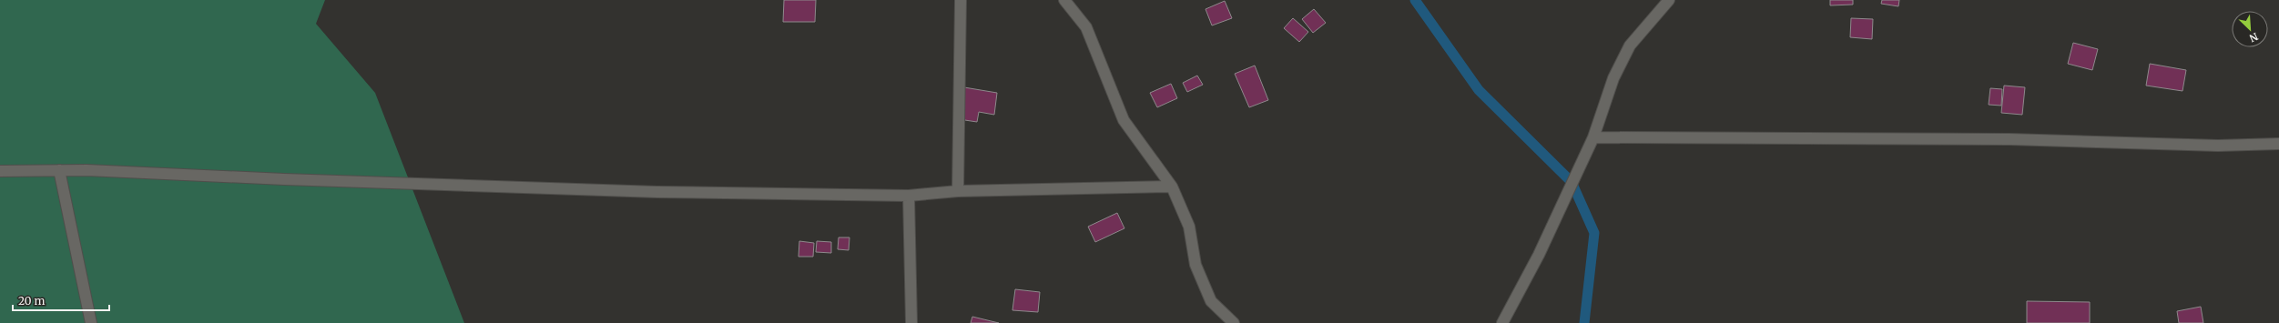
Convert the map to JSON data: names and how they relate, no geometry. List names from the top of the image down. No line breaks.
{"scale_bar":"20 m","north":"bottom right"}
